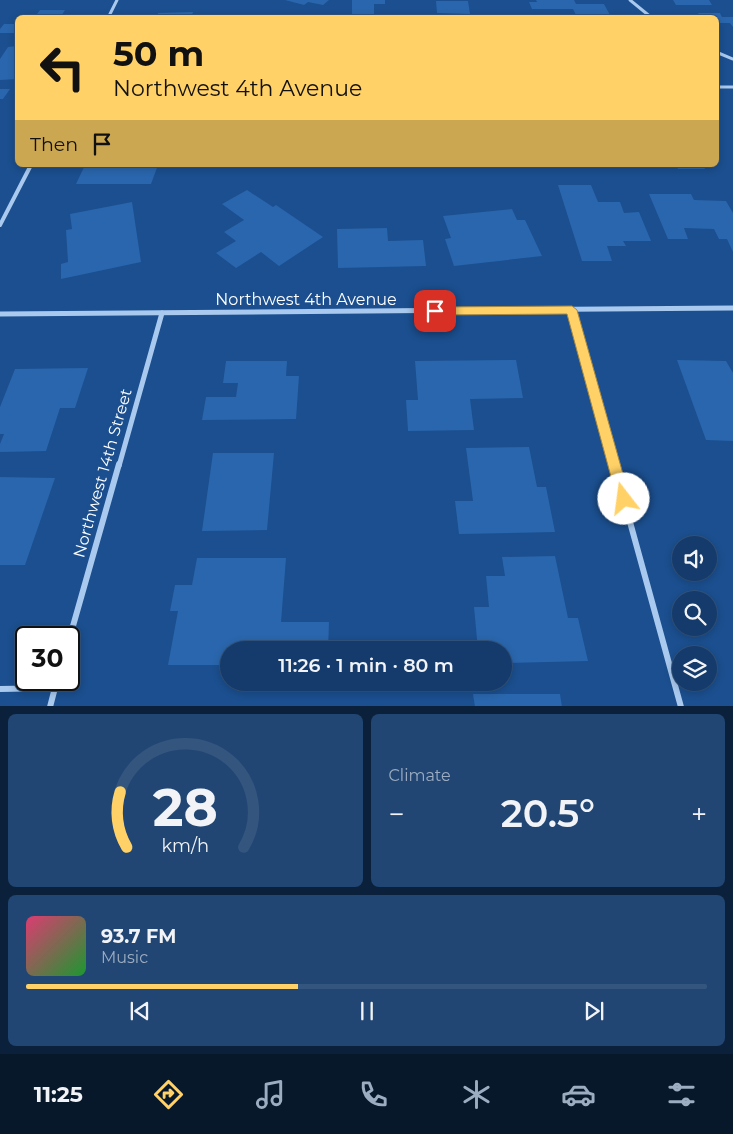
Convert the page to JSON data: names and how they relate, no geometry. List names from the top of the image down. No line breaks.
{"streets":{"street":["Northwest 4th Avenue","Northwest 14th Street"]},"crossings":[["Northwest 4th Avenue","Northwest 14th Street"]],"page":{"turn":["50 m","Northwest 4th Avenue"],"then":"Then","limit":"30","trip":"11:26 · 1 min · 80 m","tile":"Climate","heat":["−","20.5°","+"],"song":["93.7 FM","Music"],"tabs":"11:25","gauge":["28","km/h"]}}
